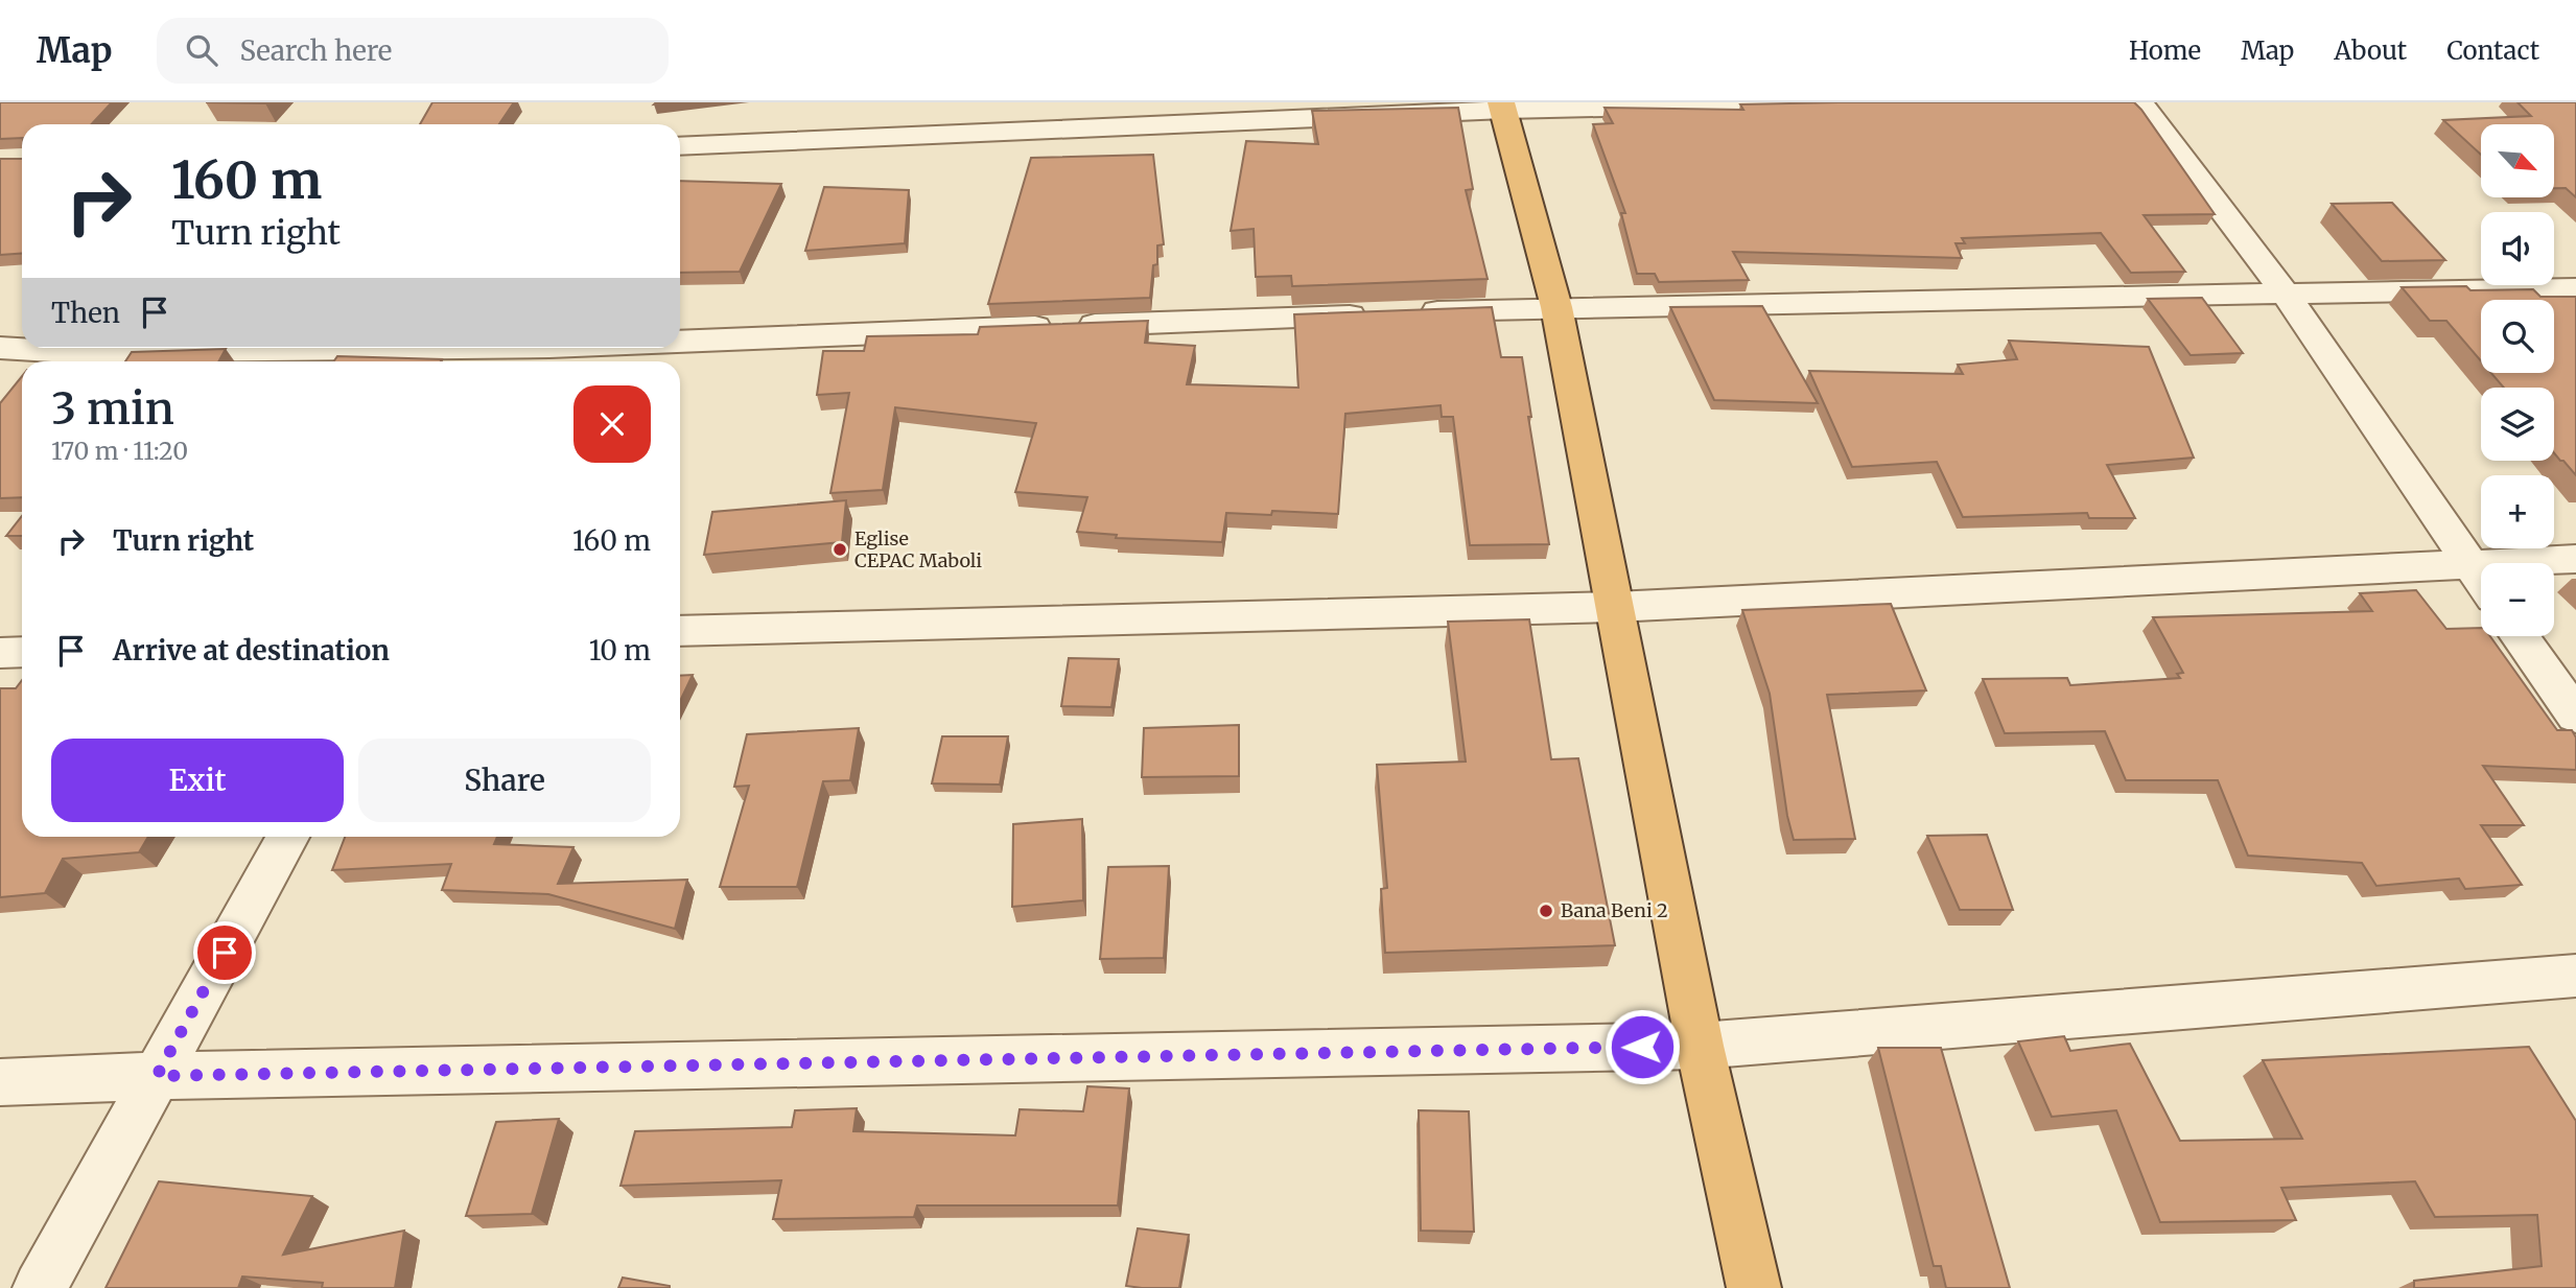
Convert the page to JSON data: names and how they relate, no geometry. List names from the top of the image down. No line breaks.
{"places":["Eglise CEPAC Maboli","Bana Beni 2"],"north":"bottom right","page":{"header":"Map","search":"Search here","nav":["Home","Map","About","Contact"],"map_buttons":["+","−"],"turn":["160 m","Turn right"],"then":"Then","heading":["3 min","170 m · 11:20"],"list":[{"name":"Turn right","value":"160 m"},{"name":"Arrive at destination","value":"10 m"}],"buttons":["Exit","Share"]}}
